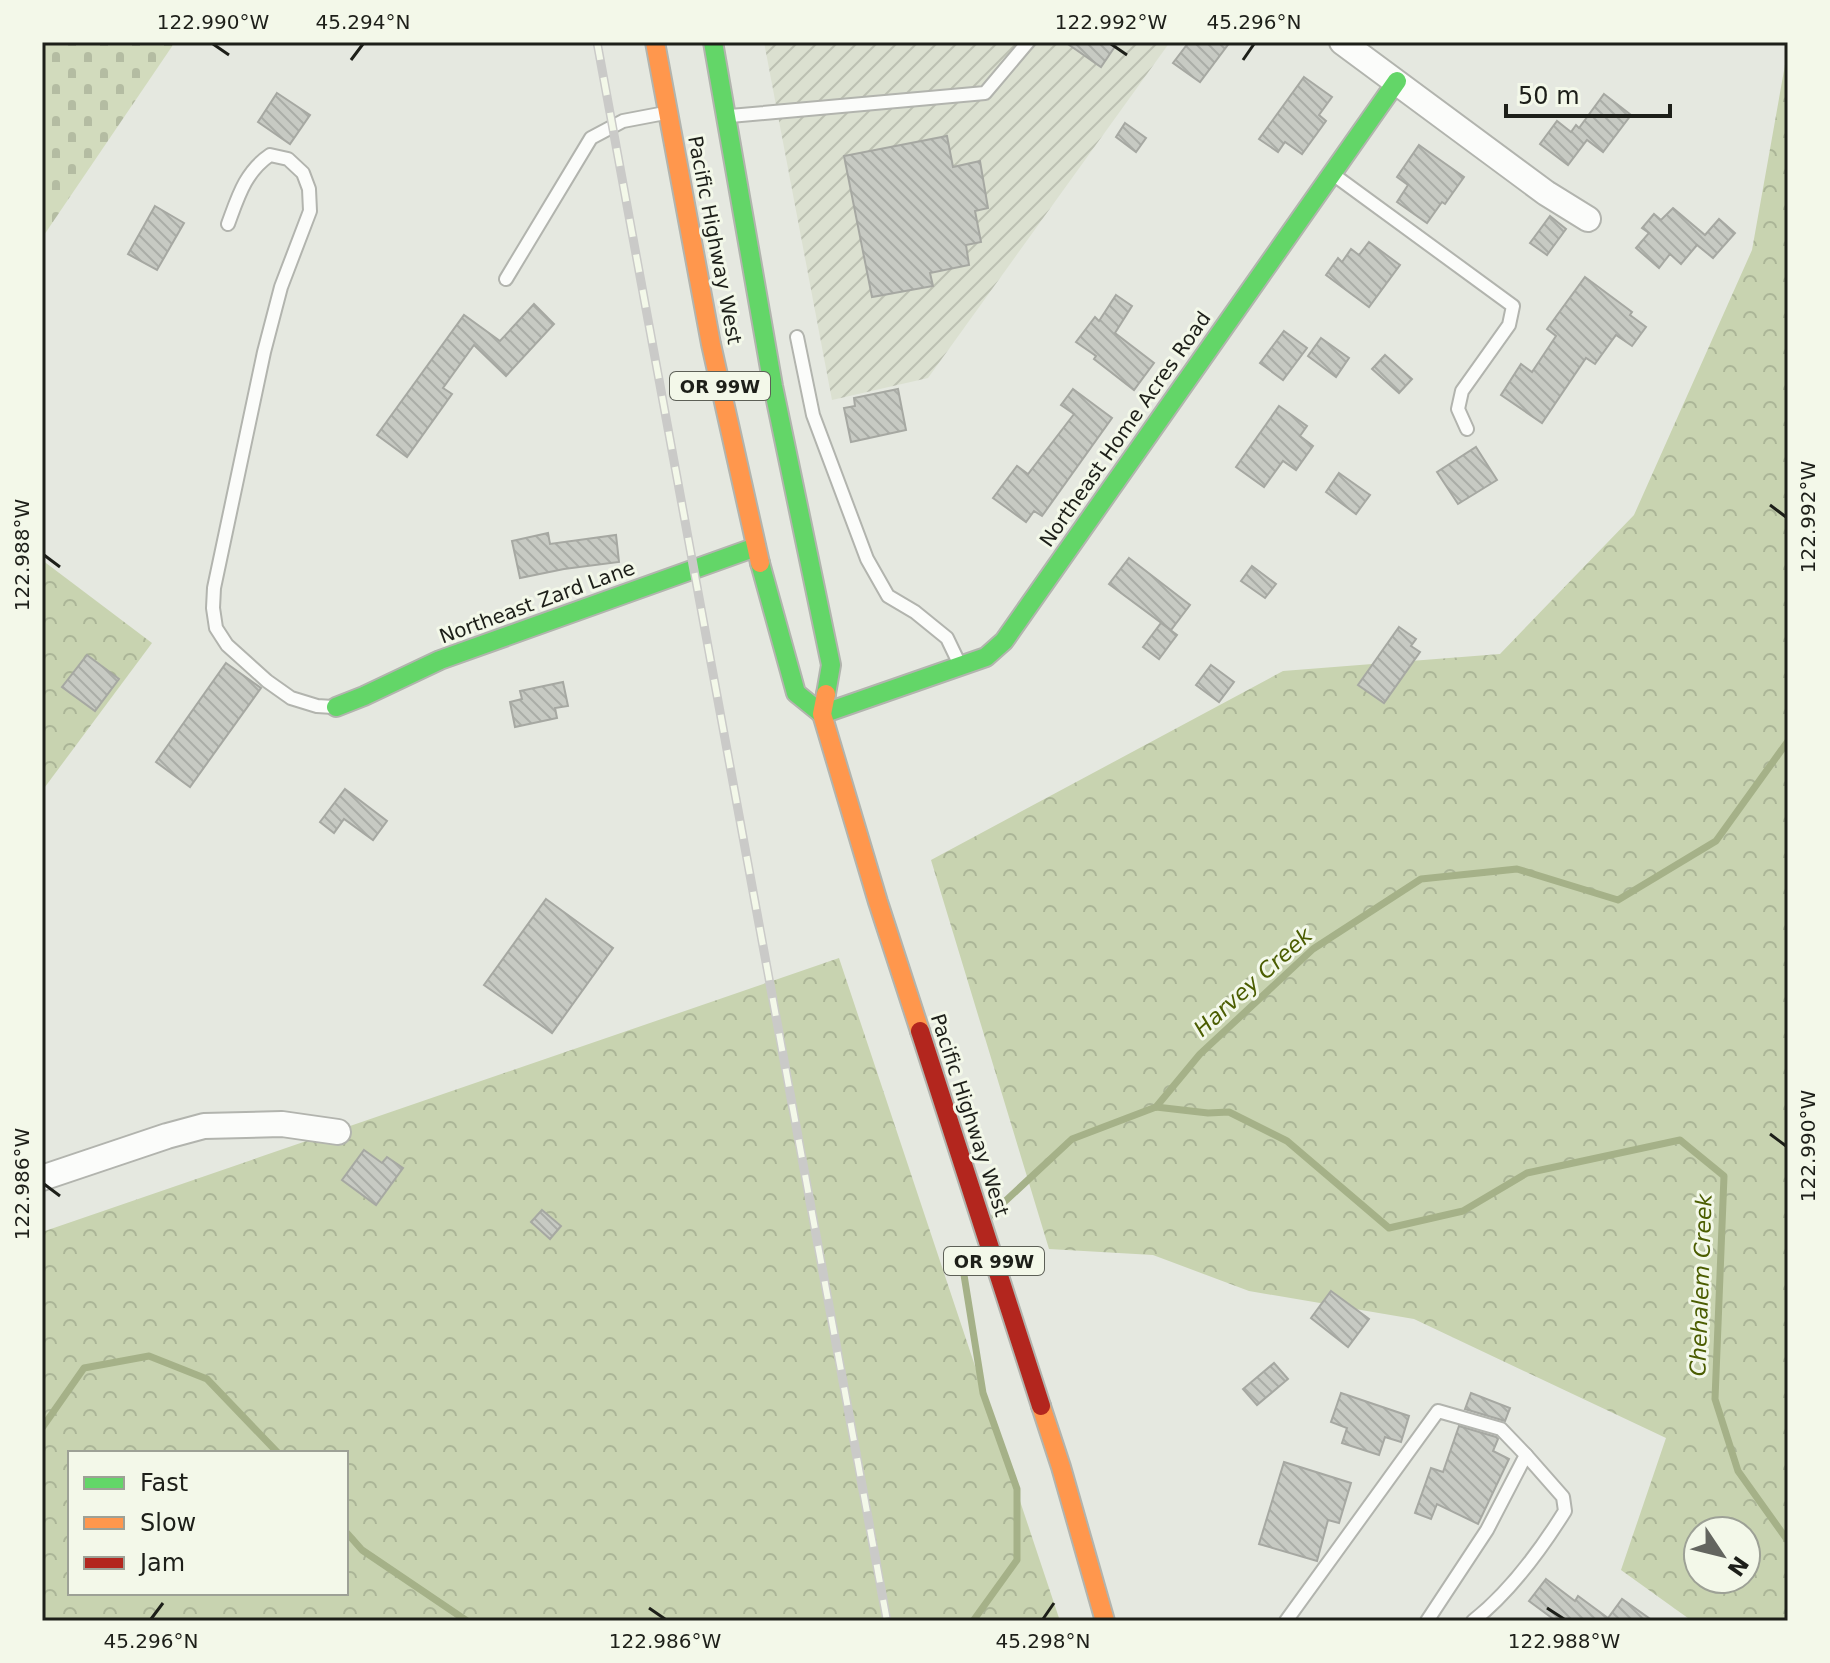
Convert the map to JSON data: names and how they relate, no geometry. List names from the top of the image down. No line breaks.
{"streets":{"main road":["Pacific Highway West","OR 99W","Northeast Home Acres Road","Northeast Zard Lane"]},"crossings":[["Pacific Highway West","Northeast Home Acres Road"],["Pacific Highway West","Northeast Zard Lane"]],"water":["Harvey Creek","Chehalem Creek"],"legend":["Fast","Slow","Jam"],"scale_bar":"50 m","north":"bottom right","coordinates":["122.990°W","45.294°N","122.992°W","45.296°N","122.988°W","122.986°W","45.298°N"]}
